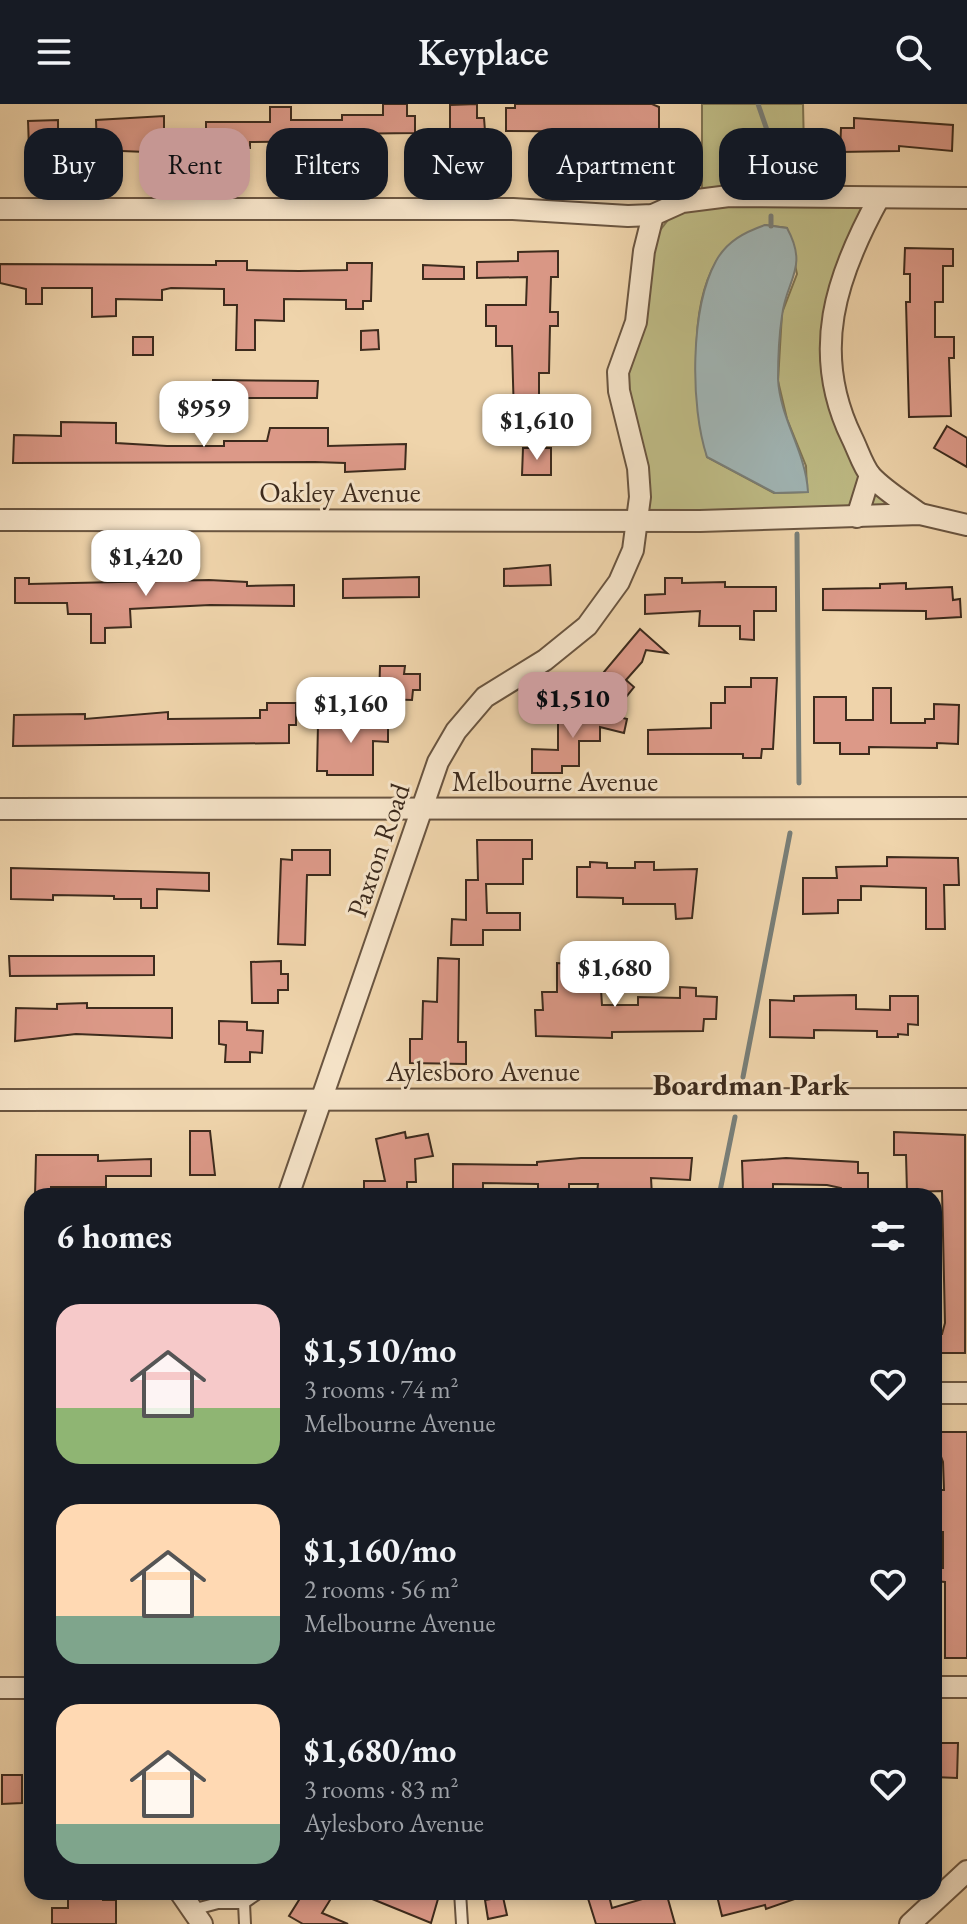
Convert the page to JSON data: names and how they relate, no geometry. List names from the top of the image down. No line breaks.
{"streets":{"street":["Oakley Avenue","Melbourne Avenue","Paxton Road","Aylesboro Avenue"]},"crossings":[["Oakley Avenue","Paxton Road"],["Melbourne Avenue","Paxton Road"],["Paxton Road","Aylesboro Avenue"]],"districts":["Boardman Park"],"page":{"header":"Keyplace","chip":["Buy","Rent","Filters","New","Apartment","House"],"price":["$959","$1,610","$1,420","$1,510","$1,160","$1,680"],"heading":"6 homes","list":[{"name":"$1,510/mo","note":"3 rooms · 74 m² · Melbourne Avenue"},{"name":"$1,160/mo","note":"2 rooms · 56 m² · Melbourne Avenue"},{"name":"$1,680/mo","note":"3 rooms · 83 m² · Aylesboro Avenue"}]}}
